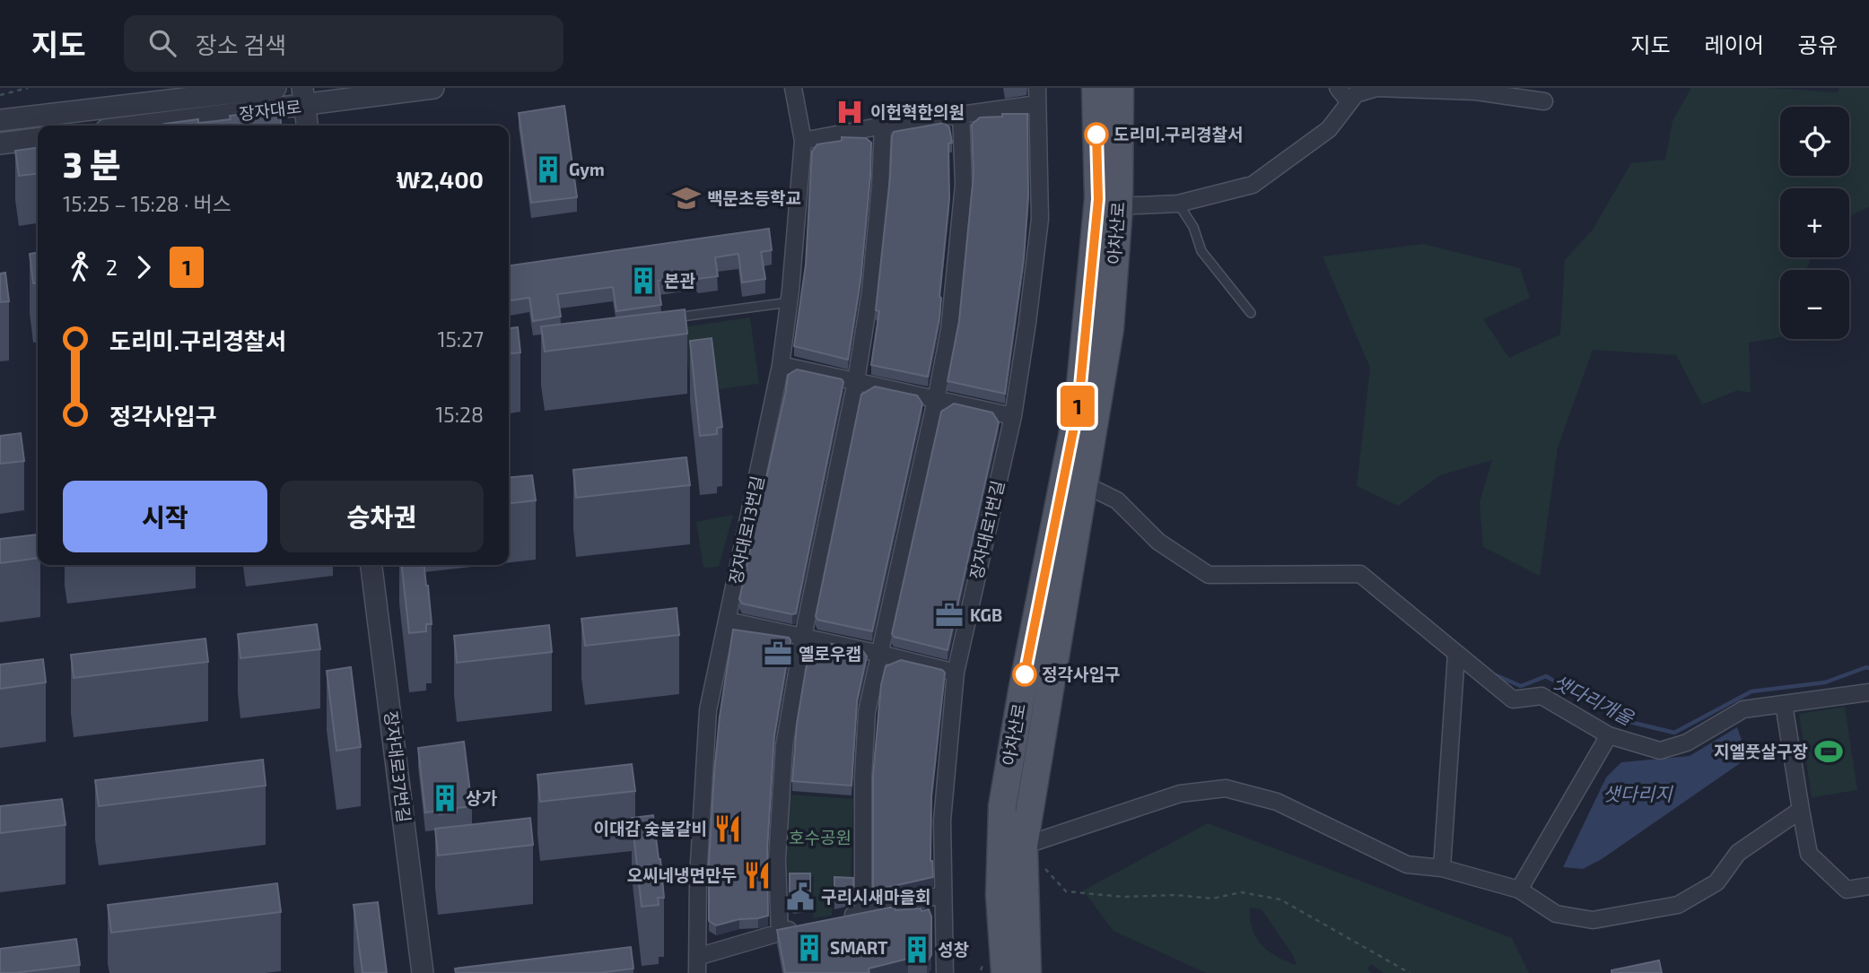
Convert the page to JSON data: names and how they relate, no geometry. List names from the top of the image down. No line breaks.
{"streets":{"main road":["아차산로"],"street":["장자대로","장자대로13번길","장자대로1번길","장자대로37번길"]},"water":["샛다리개울","샛다리지"],"parks":["호수공원"],"places":{"hospital":["이헌혁한의원"],"other":["도리미.구리경찰서","정각사입구"],"building":["Gym","본관","상가","SMART","성창"],"school or university":["백문초등학교"],"office":["KGB","옐로우캡"],"sports":["지엘풋살구장"],"restaurant":["이대감 숯불갈비","오씨네냉면만두"],"public building":["구리시새마을회"]},"lines":["bus line 1"],"page":{"header":"지도","search":"장소 검색","nav":["지도","레이어","공유"],"on_map":"1","map_buttons":["+","−"],"heading":["3 분","15:25 – 15:28 · 버스","₩2,400"],"legs":["2","1"],"list":[{"name":"도리미.구리경찰서","value":"15:27"},{"name":"정각사입구","value":"15:28"}],"buttons":["시작","승차권"]}}
